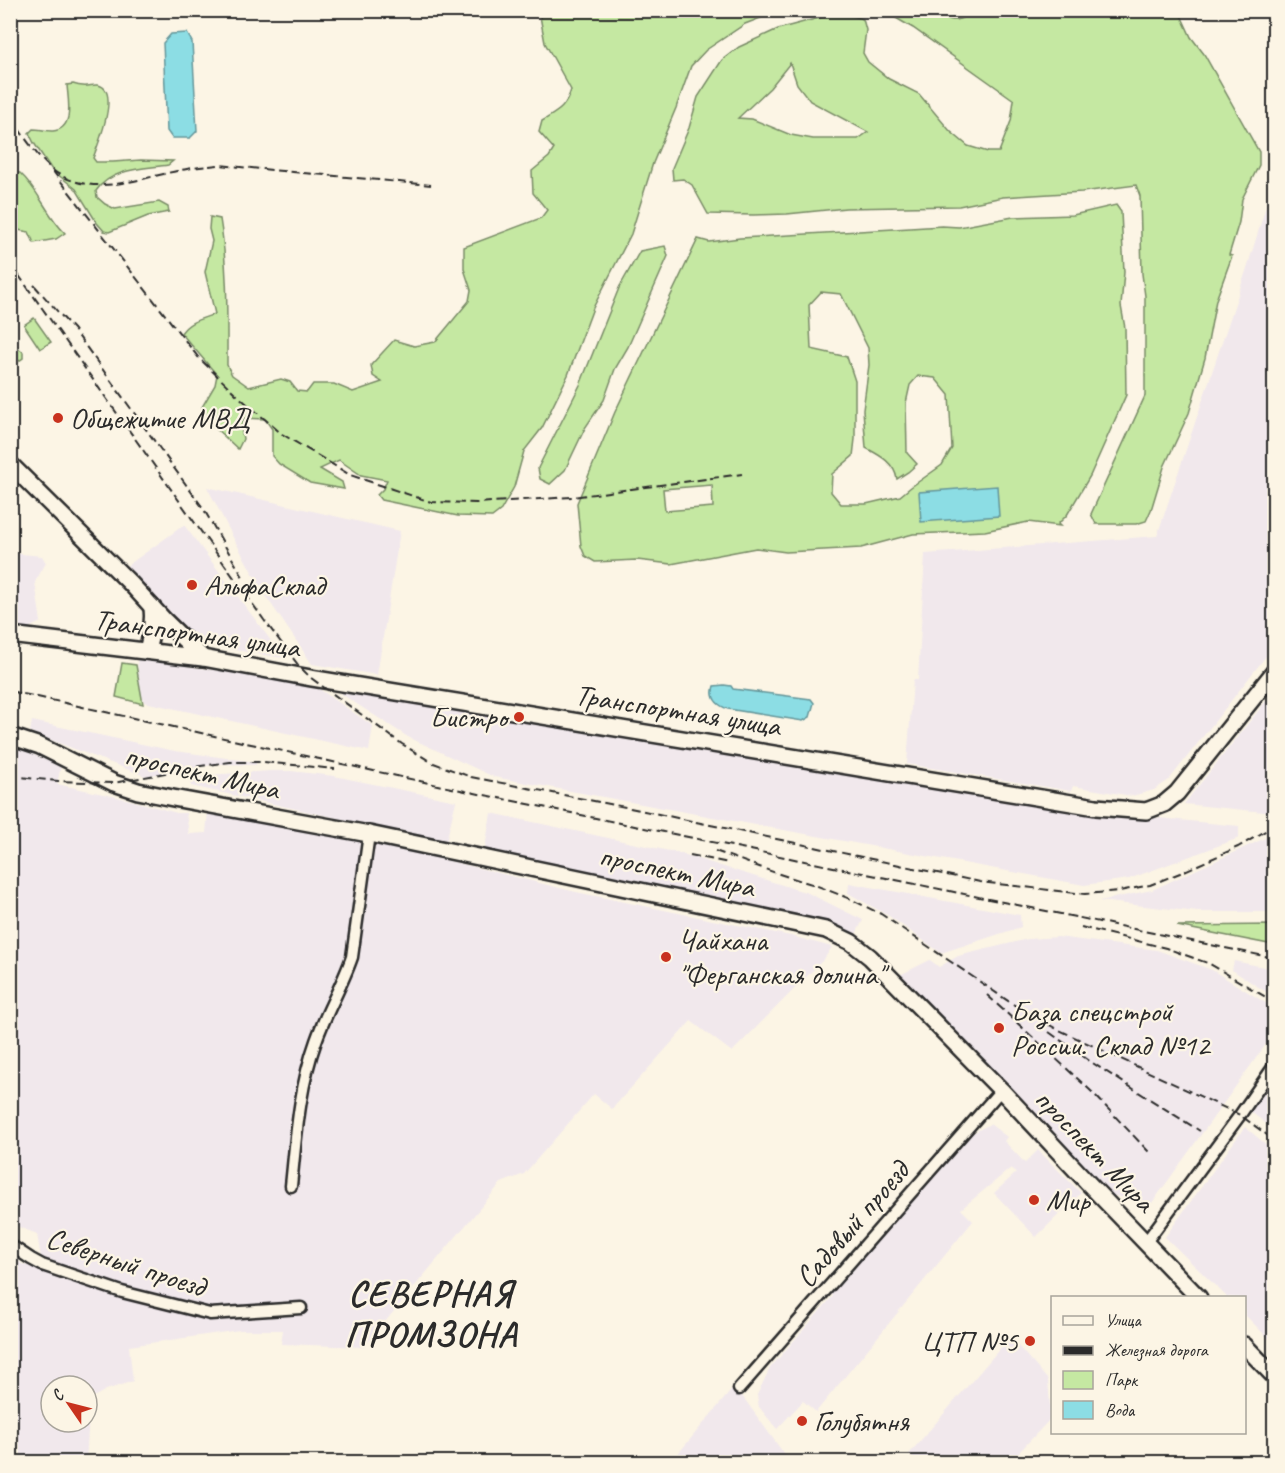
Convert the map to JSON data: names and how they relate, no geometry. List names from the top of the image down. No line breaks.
{"streets":{"street":["Транспортная улица","проспект Мира","Садовый проезд","Северный проезд"]},"crossings":[["проспект Мира","Садовый проезд"]],"districts":["СЕВЕРНАЯ ПРОМЗОНА"],"places":["Общежитие МВД","АльфаСклад","Бистро","Чайхана \"Ферганская долина\"","База спецстрой России. Склад №12","Мир","ЦТП №5","Голубятня"],"legend":["Улица","Железная дорога","Парк","Вода"],"north":"top left"}
